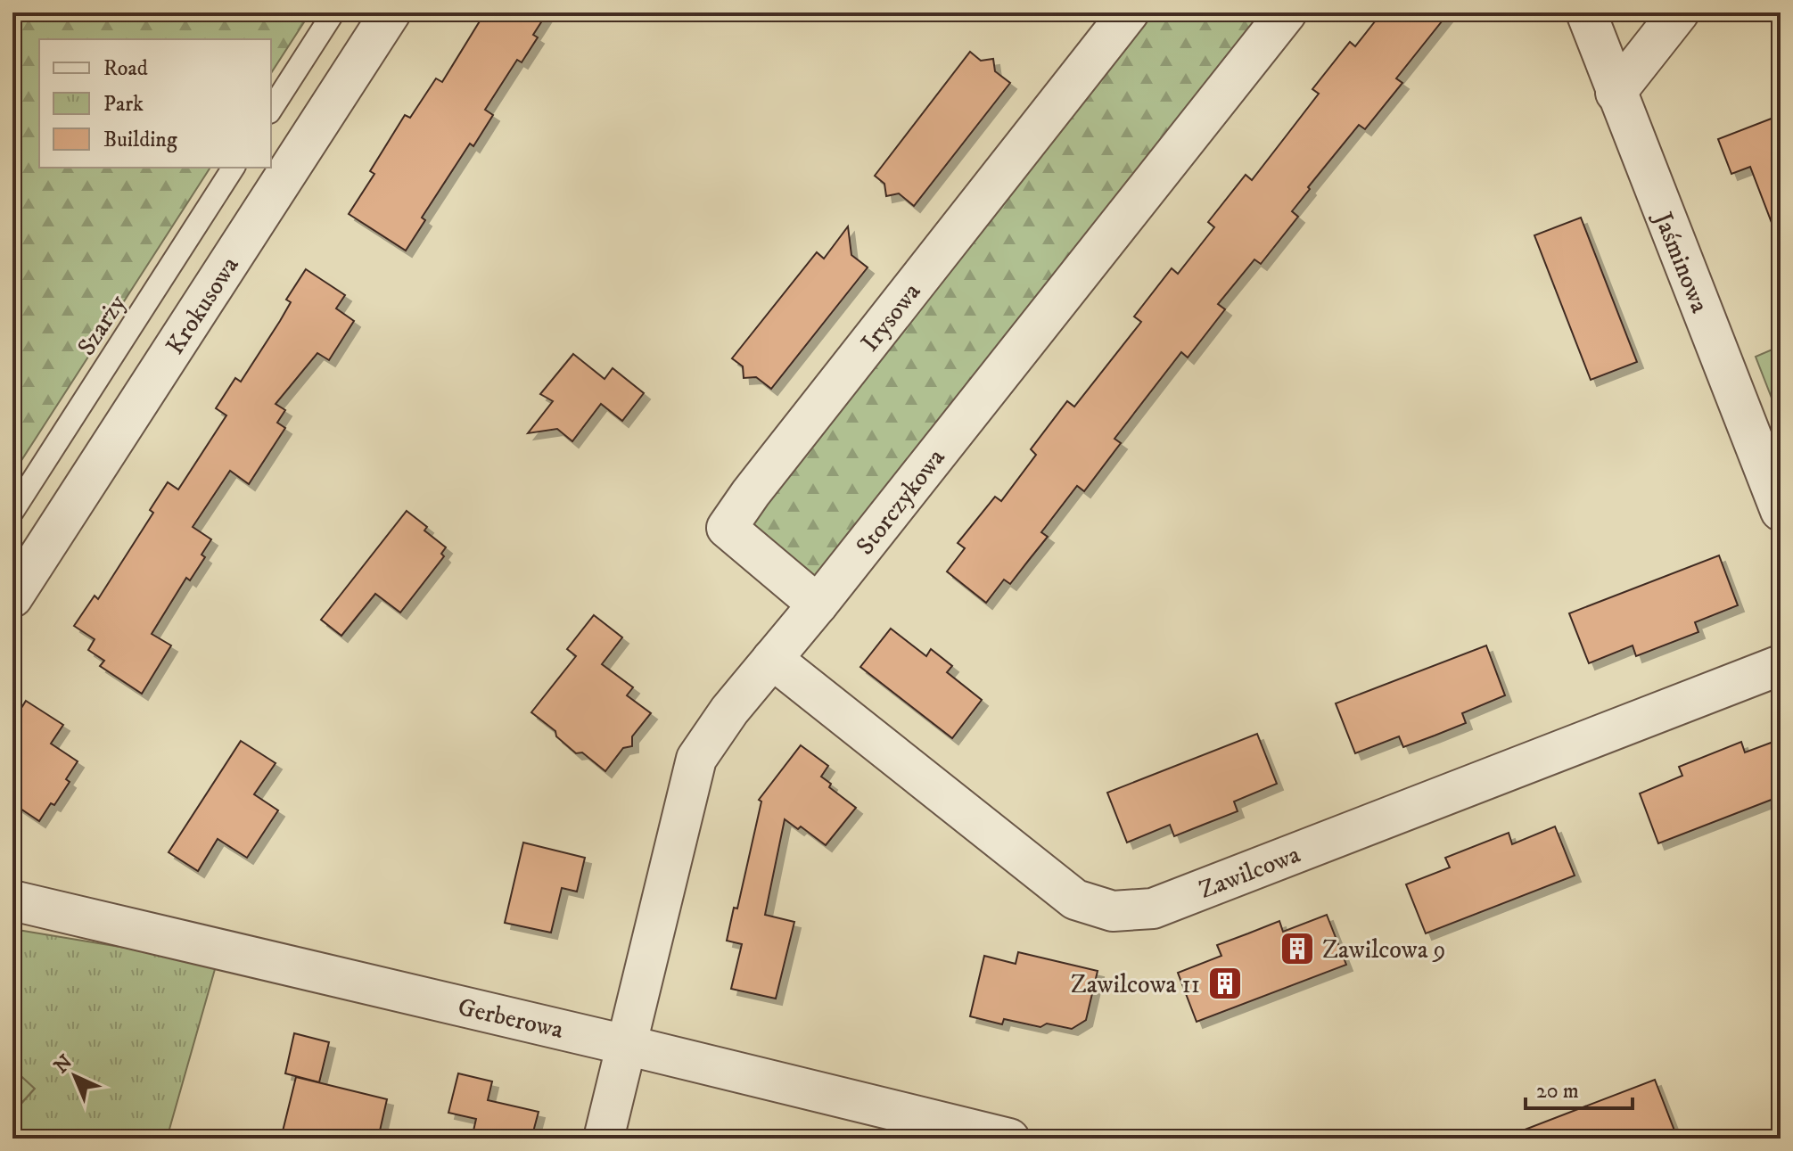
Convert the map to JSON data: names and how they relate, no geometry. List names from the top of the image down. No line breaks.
{"streets":{"street":["Jaśminowa","Krokusowa","Irysowa","Storczykowa","Zawilcowa","Gerberowa"],"lane":["Szarży"]},"crossings":[["Irysowa","Storczykowa"],["Storczykowa","Zawilcowa"],["Storczykowa","Gerberowa"]],"places":{"building":["Zawilcowa 9","Zawilcowa 11"]},"legend":["Road","Park","Building"],"scale_bar":"20 m","north":"top left"}
